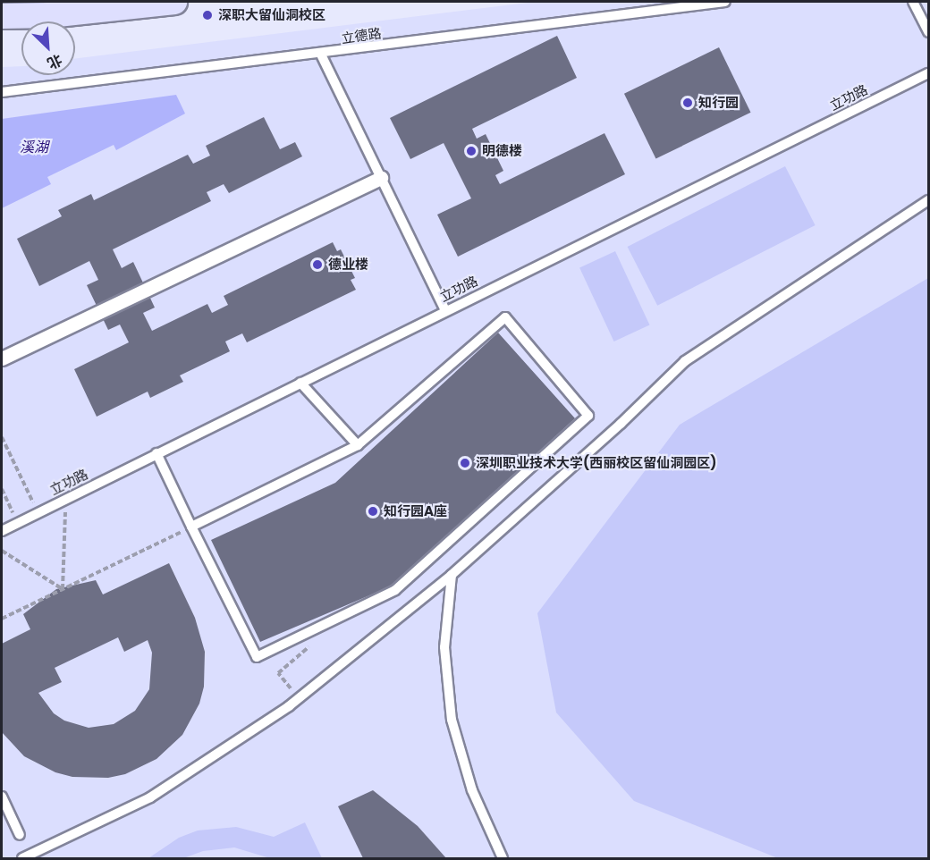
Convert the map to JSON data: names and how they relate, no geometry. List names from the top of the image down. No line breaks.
{"streets":{"lane":["立德路","立功路"]},"water":["溪湖"],"places":["深职大留仙洞校区","知行园","明德楼","德业楼","深圳职业技术大学(西丽校区留仙洞园区)","知行园A座"],"north":"bottom right"}
